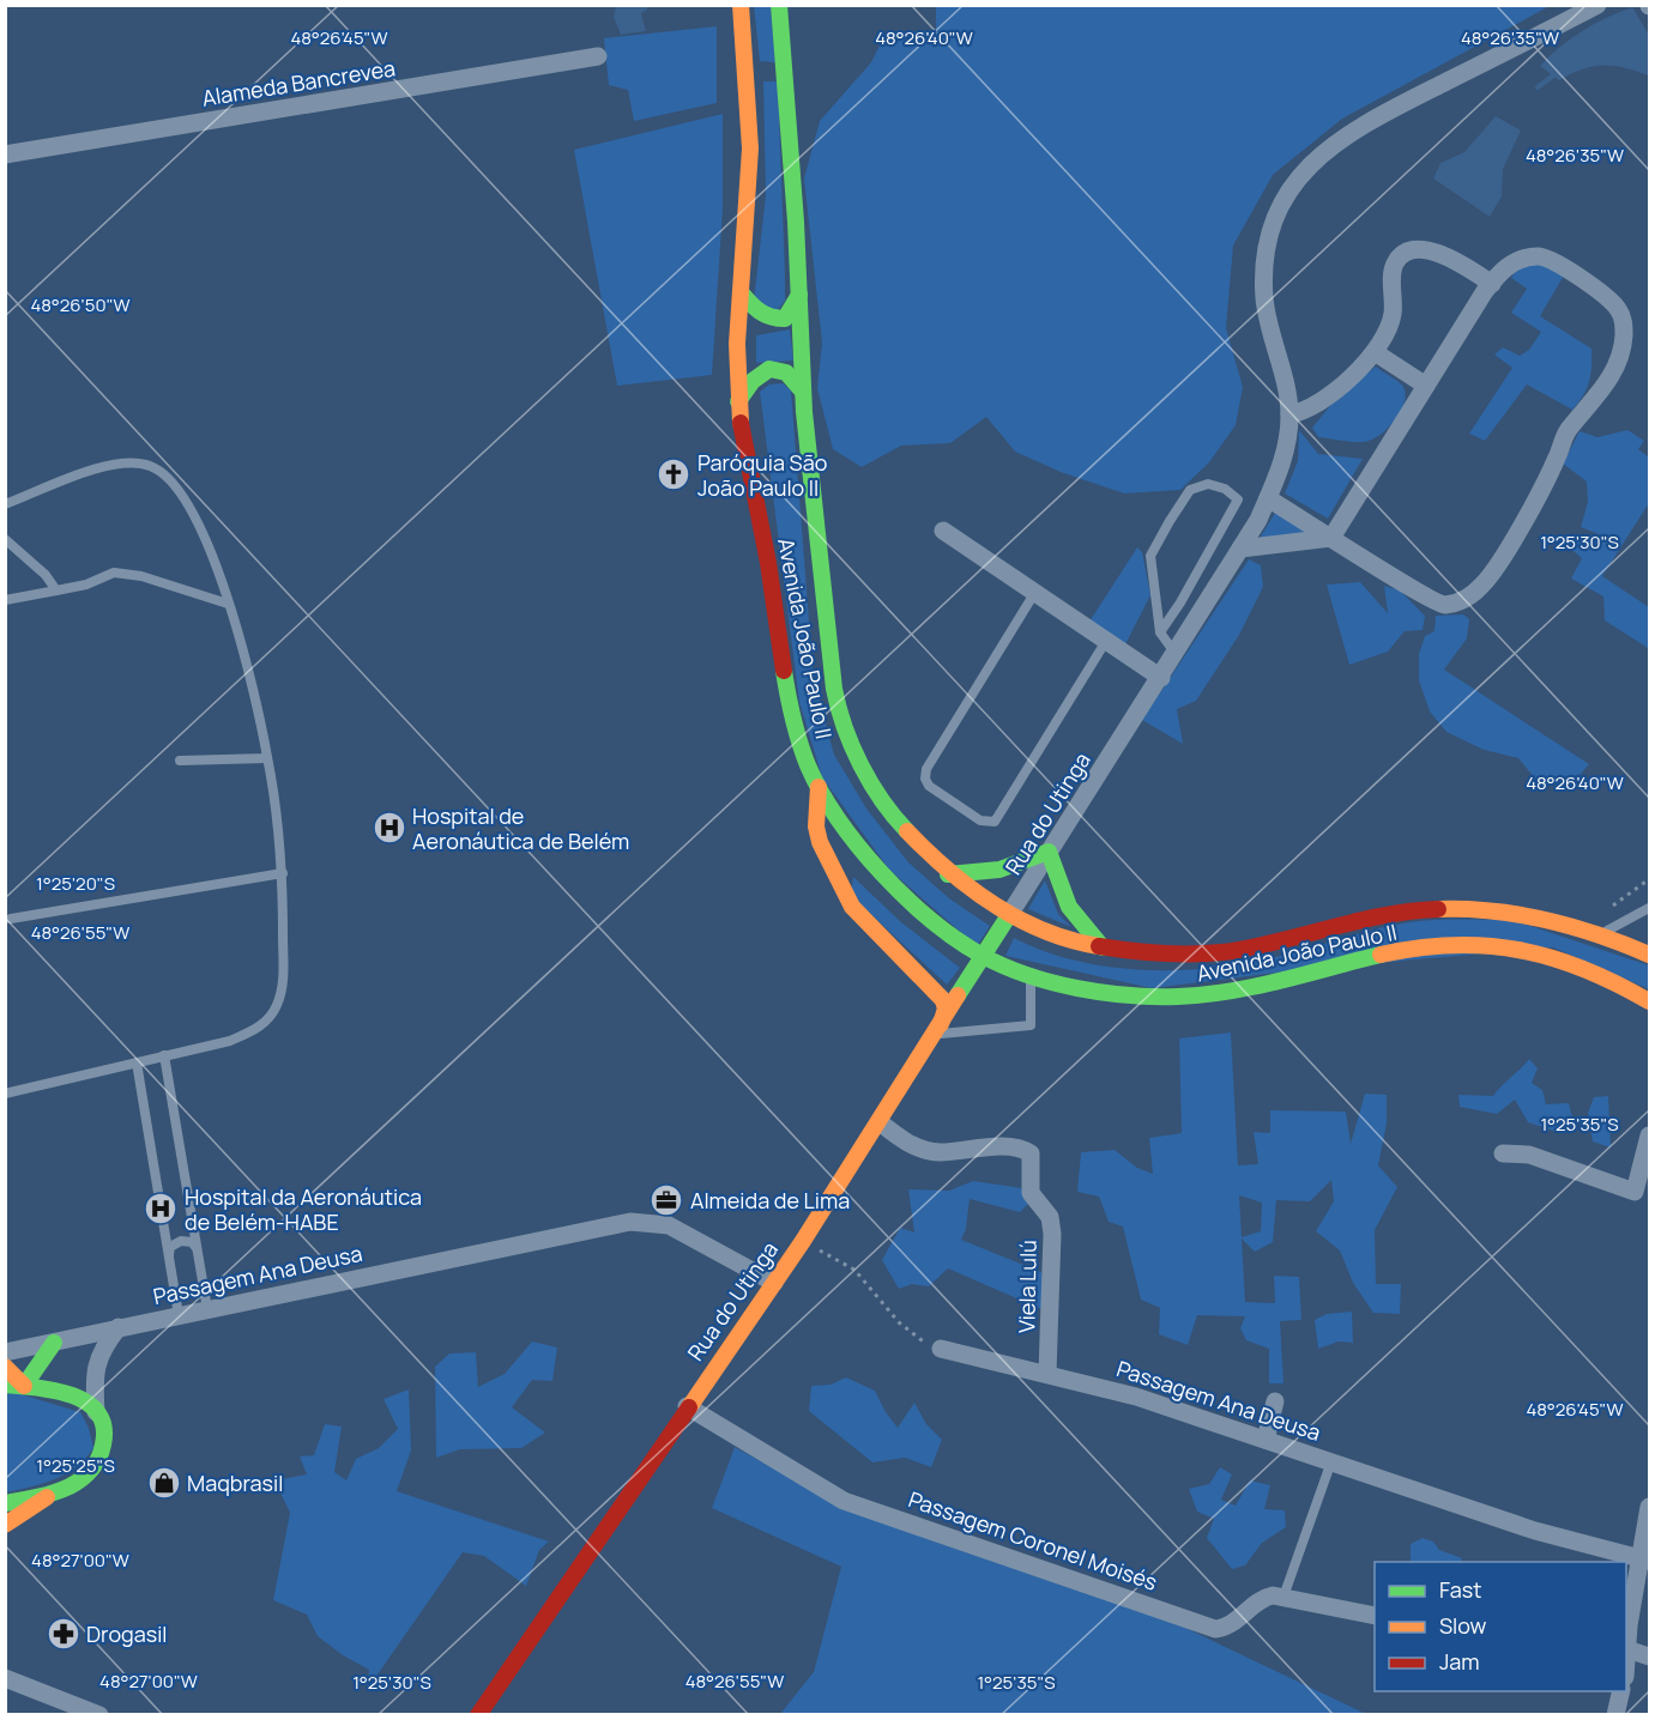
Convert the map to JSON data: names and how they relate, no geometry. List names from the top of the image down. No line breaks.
{"streets":{"main road":["Avenida João Paulo II","Rua do Utinga"],"street":["Alameda Bancrevea","Passagem Ana Deusa","Viela Lulú","Passagem Coronel Moisés"]},"crossings":[["Avenida João Paulo II","Rua do Utinga"],["Rua do Utinga","Passagem Ana Deusa"],["Rua do Utinga","Viela Lulú"],["Rua do Utinga","Passagem Coronel Moisés"],["Passagem Ana Deusa","Viela Lulú"]],"places":{"church":["Paróquia São João Paulo II"],"hospital":["Hospital de Aeronáutica de Belém","Hospital da Aeronáutica de Belém-HABE"],"office":["Almeida de Lima"],"shop":["Maqbrasil"],"pharmacy":["Drogasil"]},"legend":["Fast","Slow","Jam"],"coordinates":["48°26'40\"W","48°26'45\"W","48°26'35\"W","48°26'50\"W","1°25'30\"S","1°25'20\"S","48°26'55\"W","1°25'35\"S","1°25'25\"S","48°27'00\"W"]}
